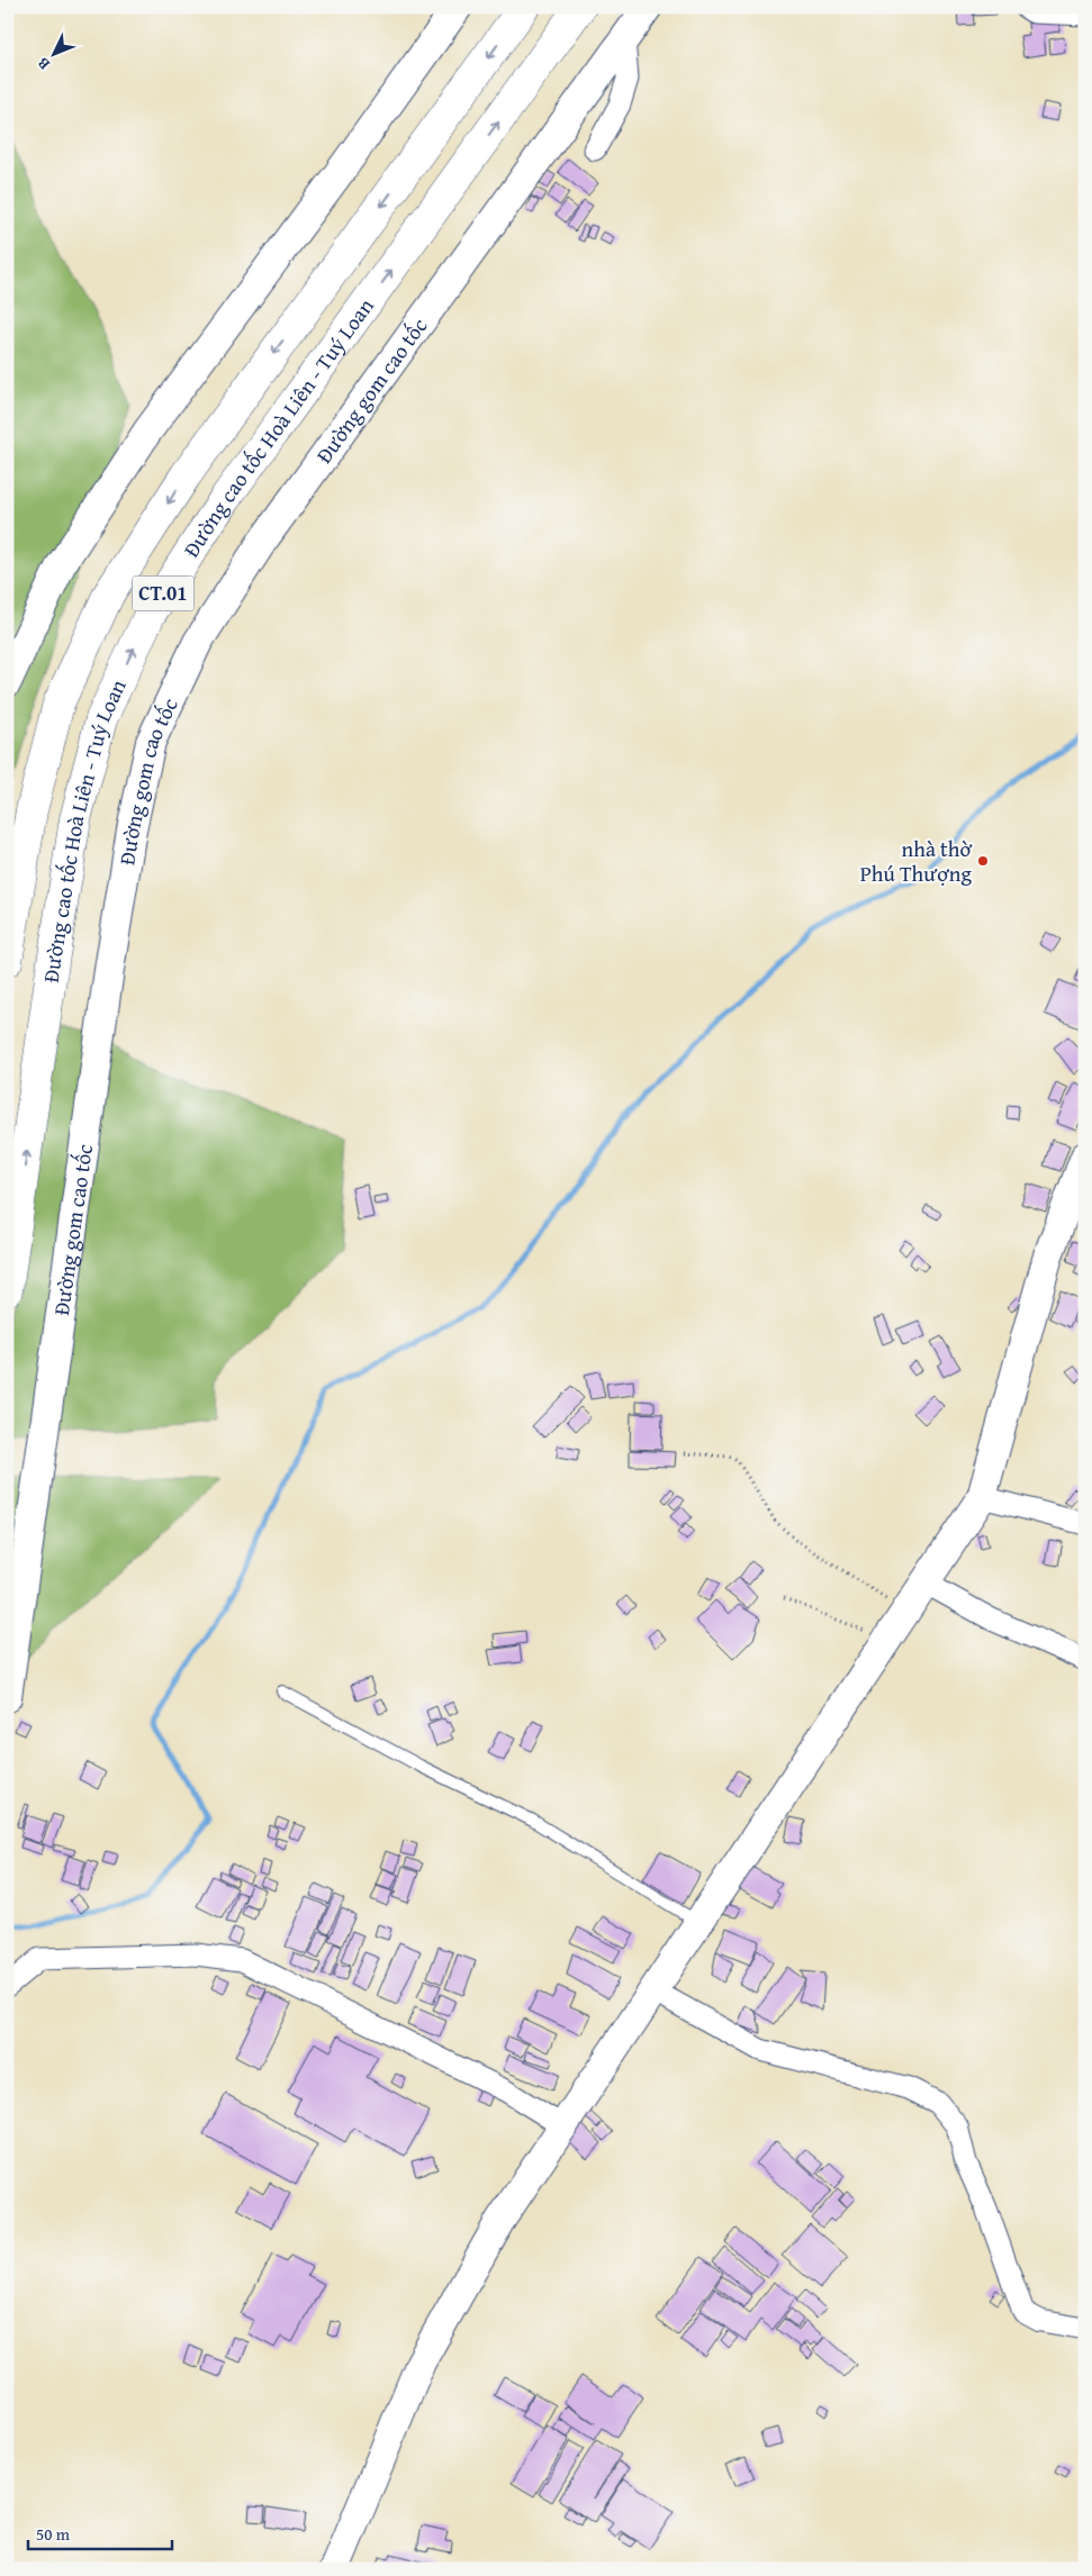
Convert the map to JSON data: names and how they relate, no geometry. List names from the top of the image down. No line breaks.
{"streets":{"highway":["Đường cao tốc Hoà Liên - Tuý Loan","CT.01"],"main road":["Đường gom cao tốc"]},"places":["nhà thờ Phú Thượng"],"scale_bar":"50 m","north":"bottom left"}
